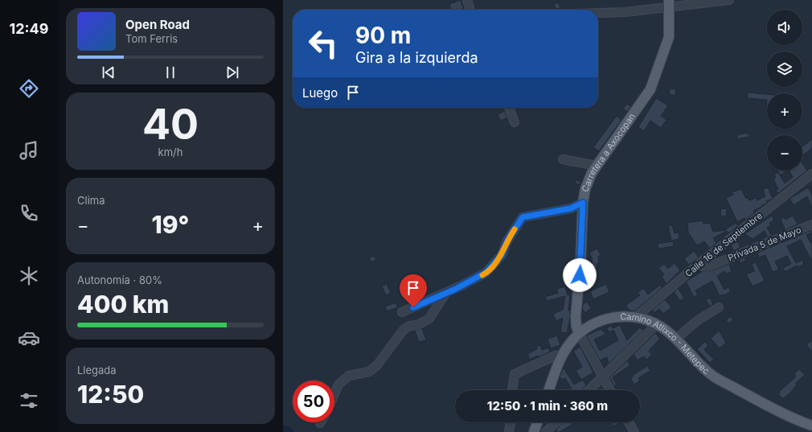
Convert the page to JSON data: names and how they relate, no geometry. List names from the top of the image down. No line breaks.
{"streets":{"main road":["Carretera a Axocopan","Camino Atlixco - Metepec"],"street":["Privada 5 de Mayo","Calle 16 de Septiembre"]},"crossings":[["Carretera a Axocopan","Camino Atlixco - Metepec"],["Privada 5 de Mayo","Calle 16 de Septiembre"],["Calle 16 de Septiembre","Camino Atlixco - Metepec"]],"page":{"tabs":"12:49","map_buttons":["+","−"],"turn":["90 m","Gira a la izquierda"],"song":["Open Road","Tom Ferris"],"then":"Luego","tile":[["40","km/h"],"Clima",["Autonomía · 80%","400 km"],["Llegada","12:50"]],"heat":["−","19°","+"],"limit":"50","trip":"12:50 · 1 min · 360 m"}}
